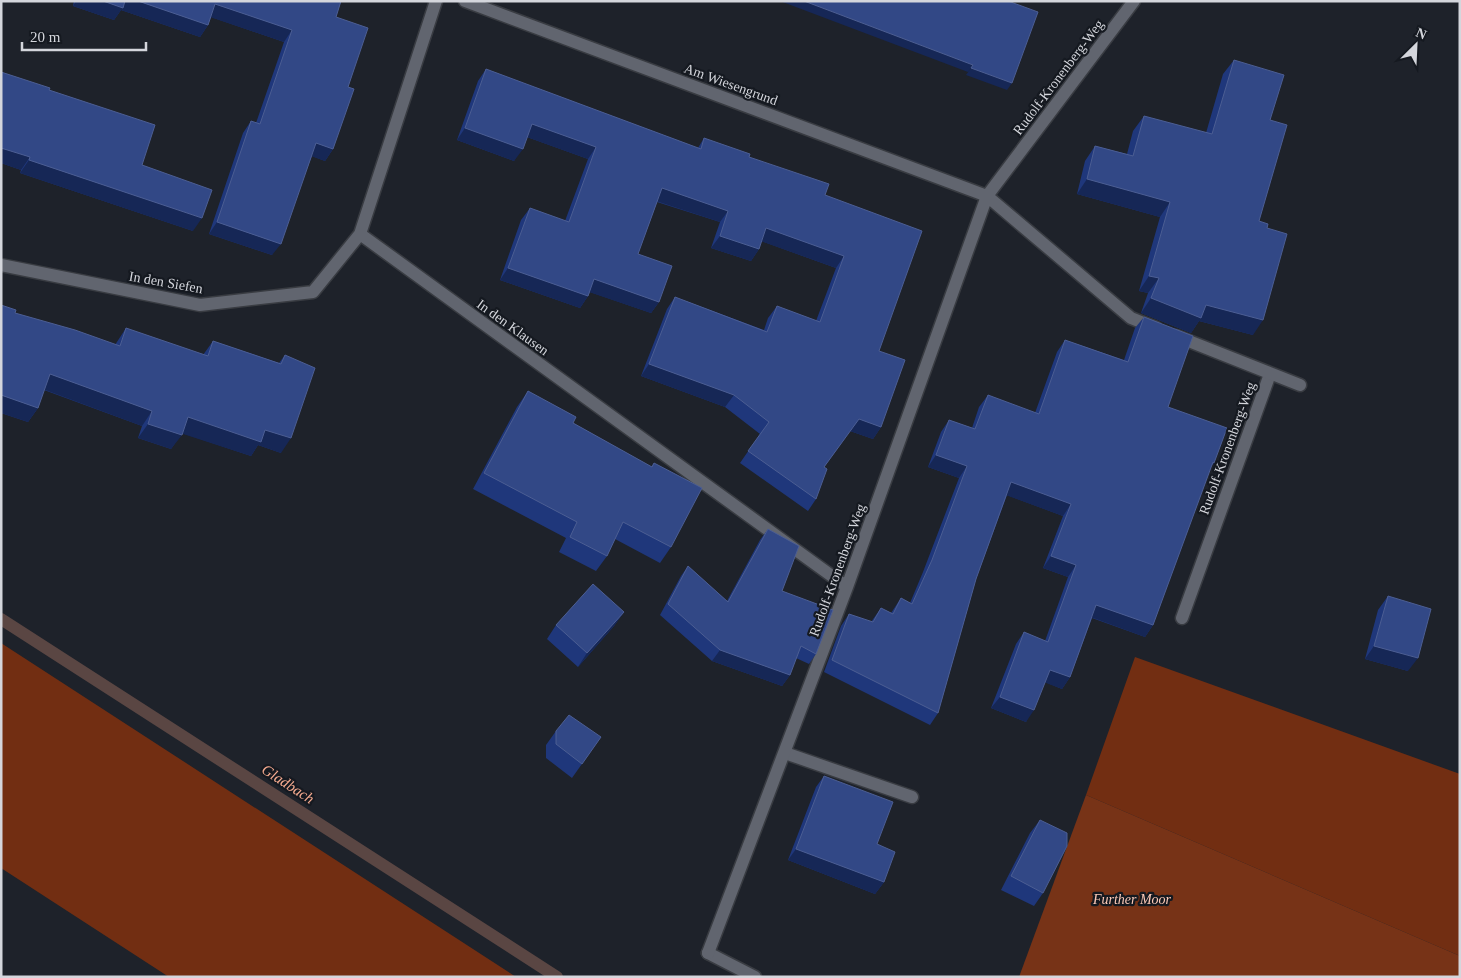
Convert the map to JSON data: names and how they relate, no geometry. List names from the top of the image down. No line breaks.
{"streets":{"street":["Rudolf-Kronenberg-Weg","Am Wiesengrund","In den Siefen","In den Klausen"]},"crossings":[["Rudolf-Kronenberg-Weg","Am Wiesengrund"],["Rudolf-Kronenberg-Weg","In den Klausen"],["In den Siefen","In den Klausen"]],"water":["Gladbach"],"parks":["Further Moor"],"scale_bar":"20 m","north":"top right"}
